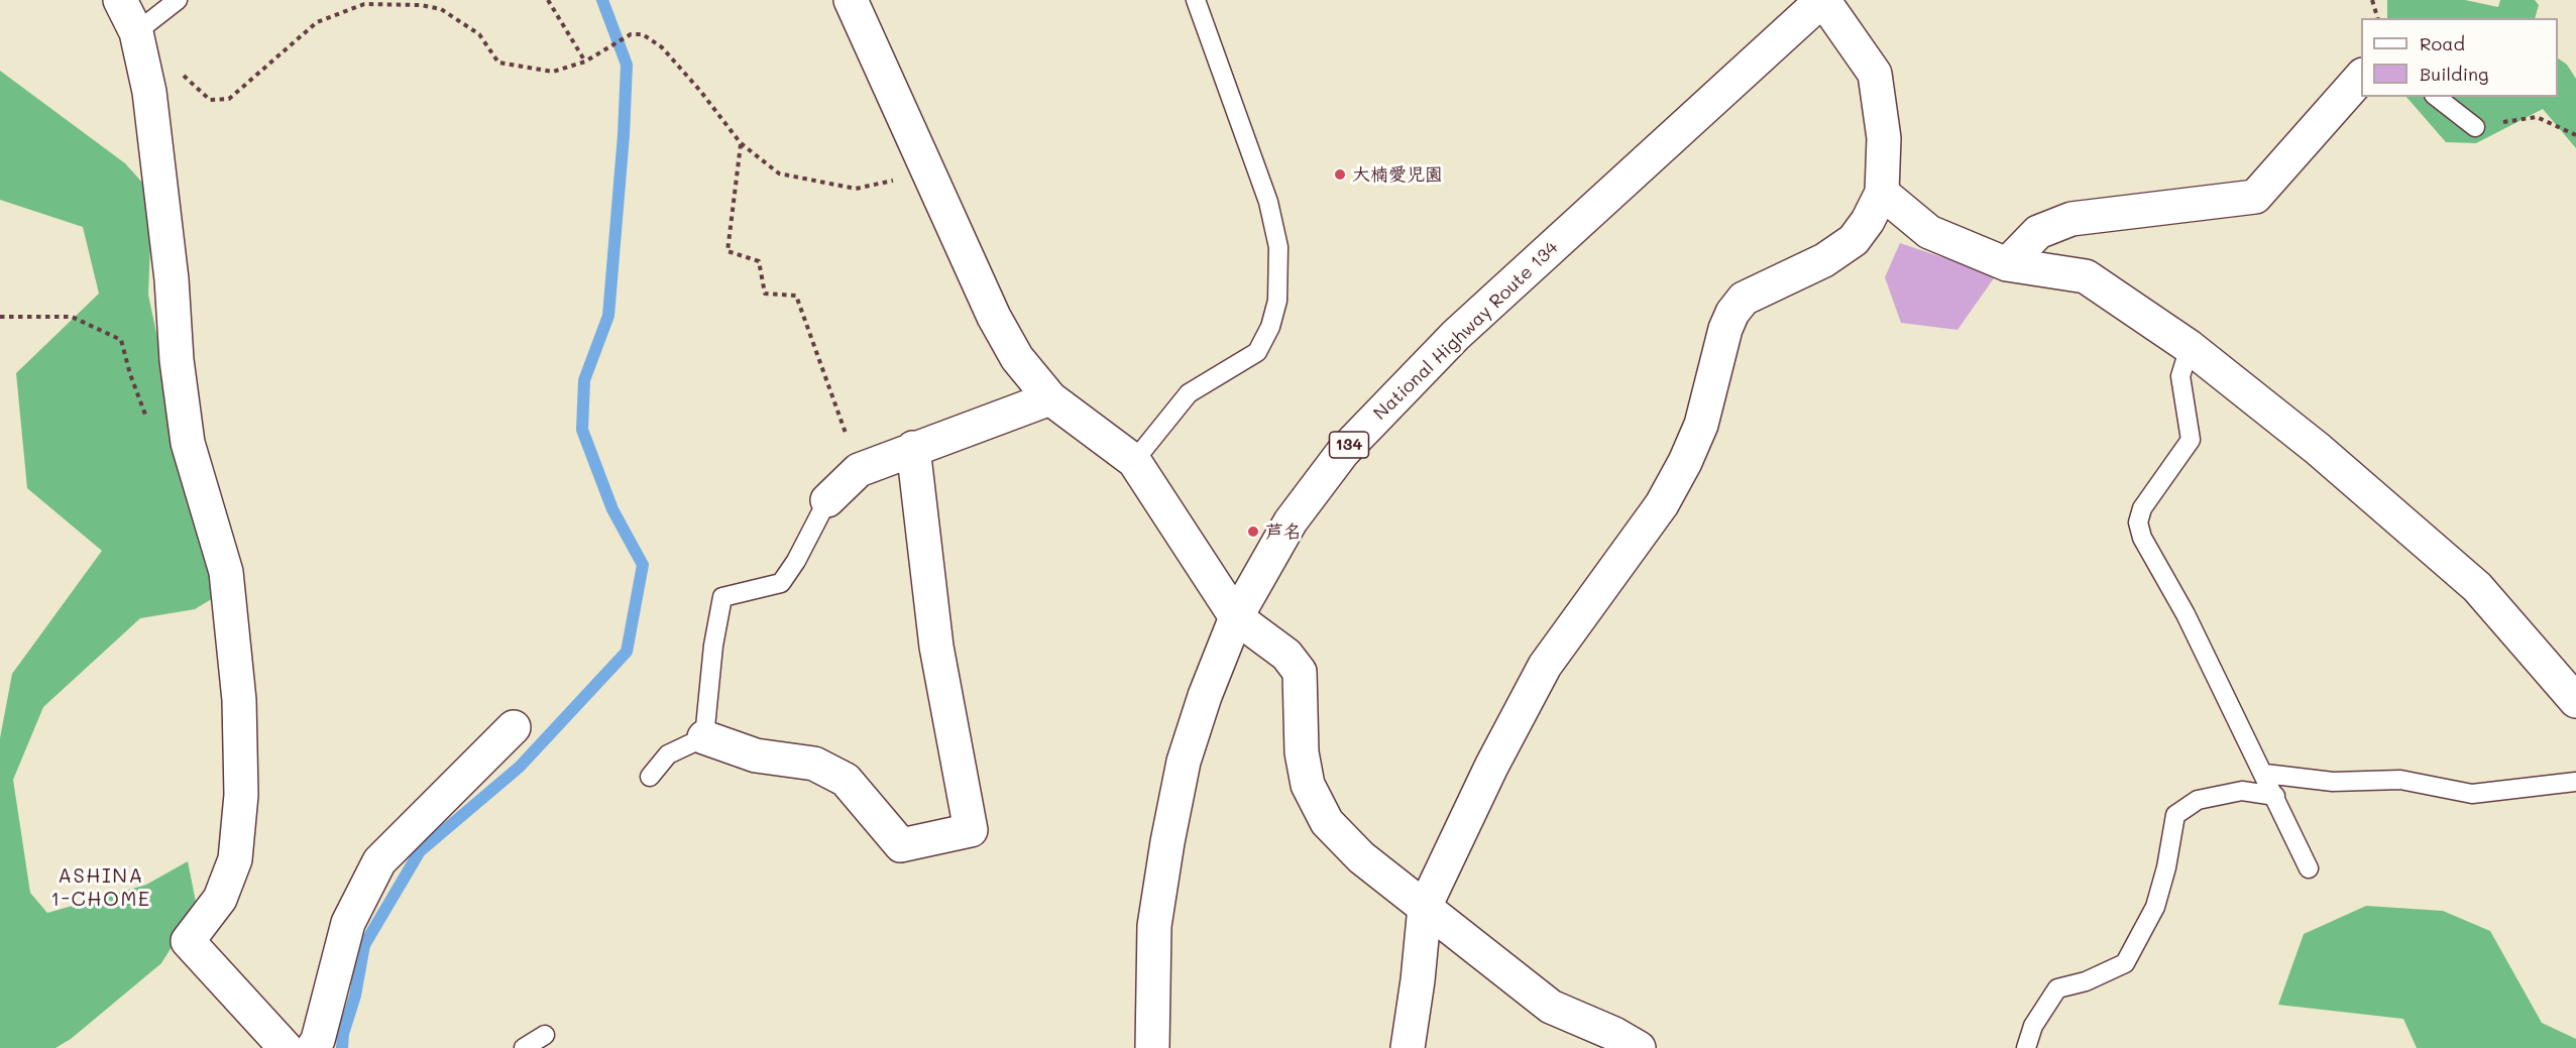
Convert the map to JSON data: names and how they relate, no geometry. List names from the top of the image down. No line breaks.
{"streets":{"main road":["National Highway Route 134","134"]},"districts":["ASHINA 1-CHOME"],"places":["大楠愛児園","芦名"],"legend":["Road","Building"]}
